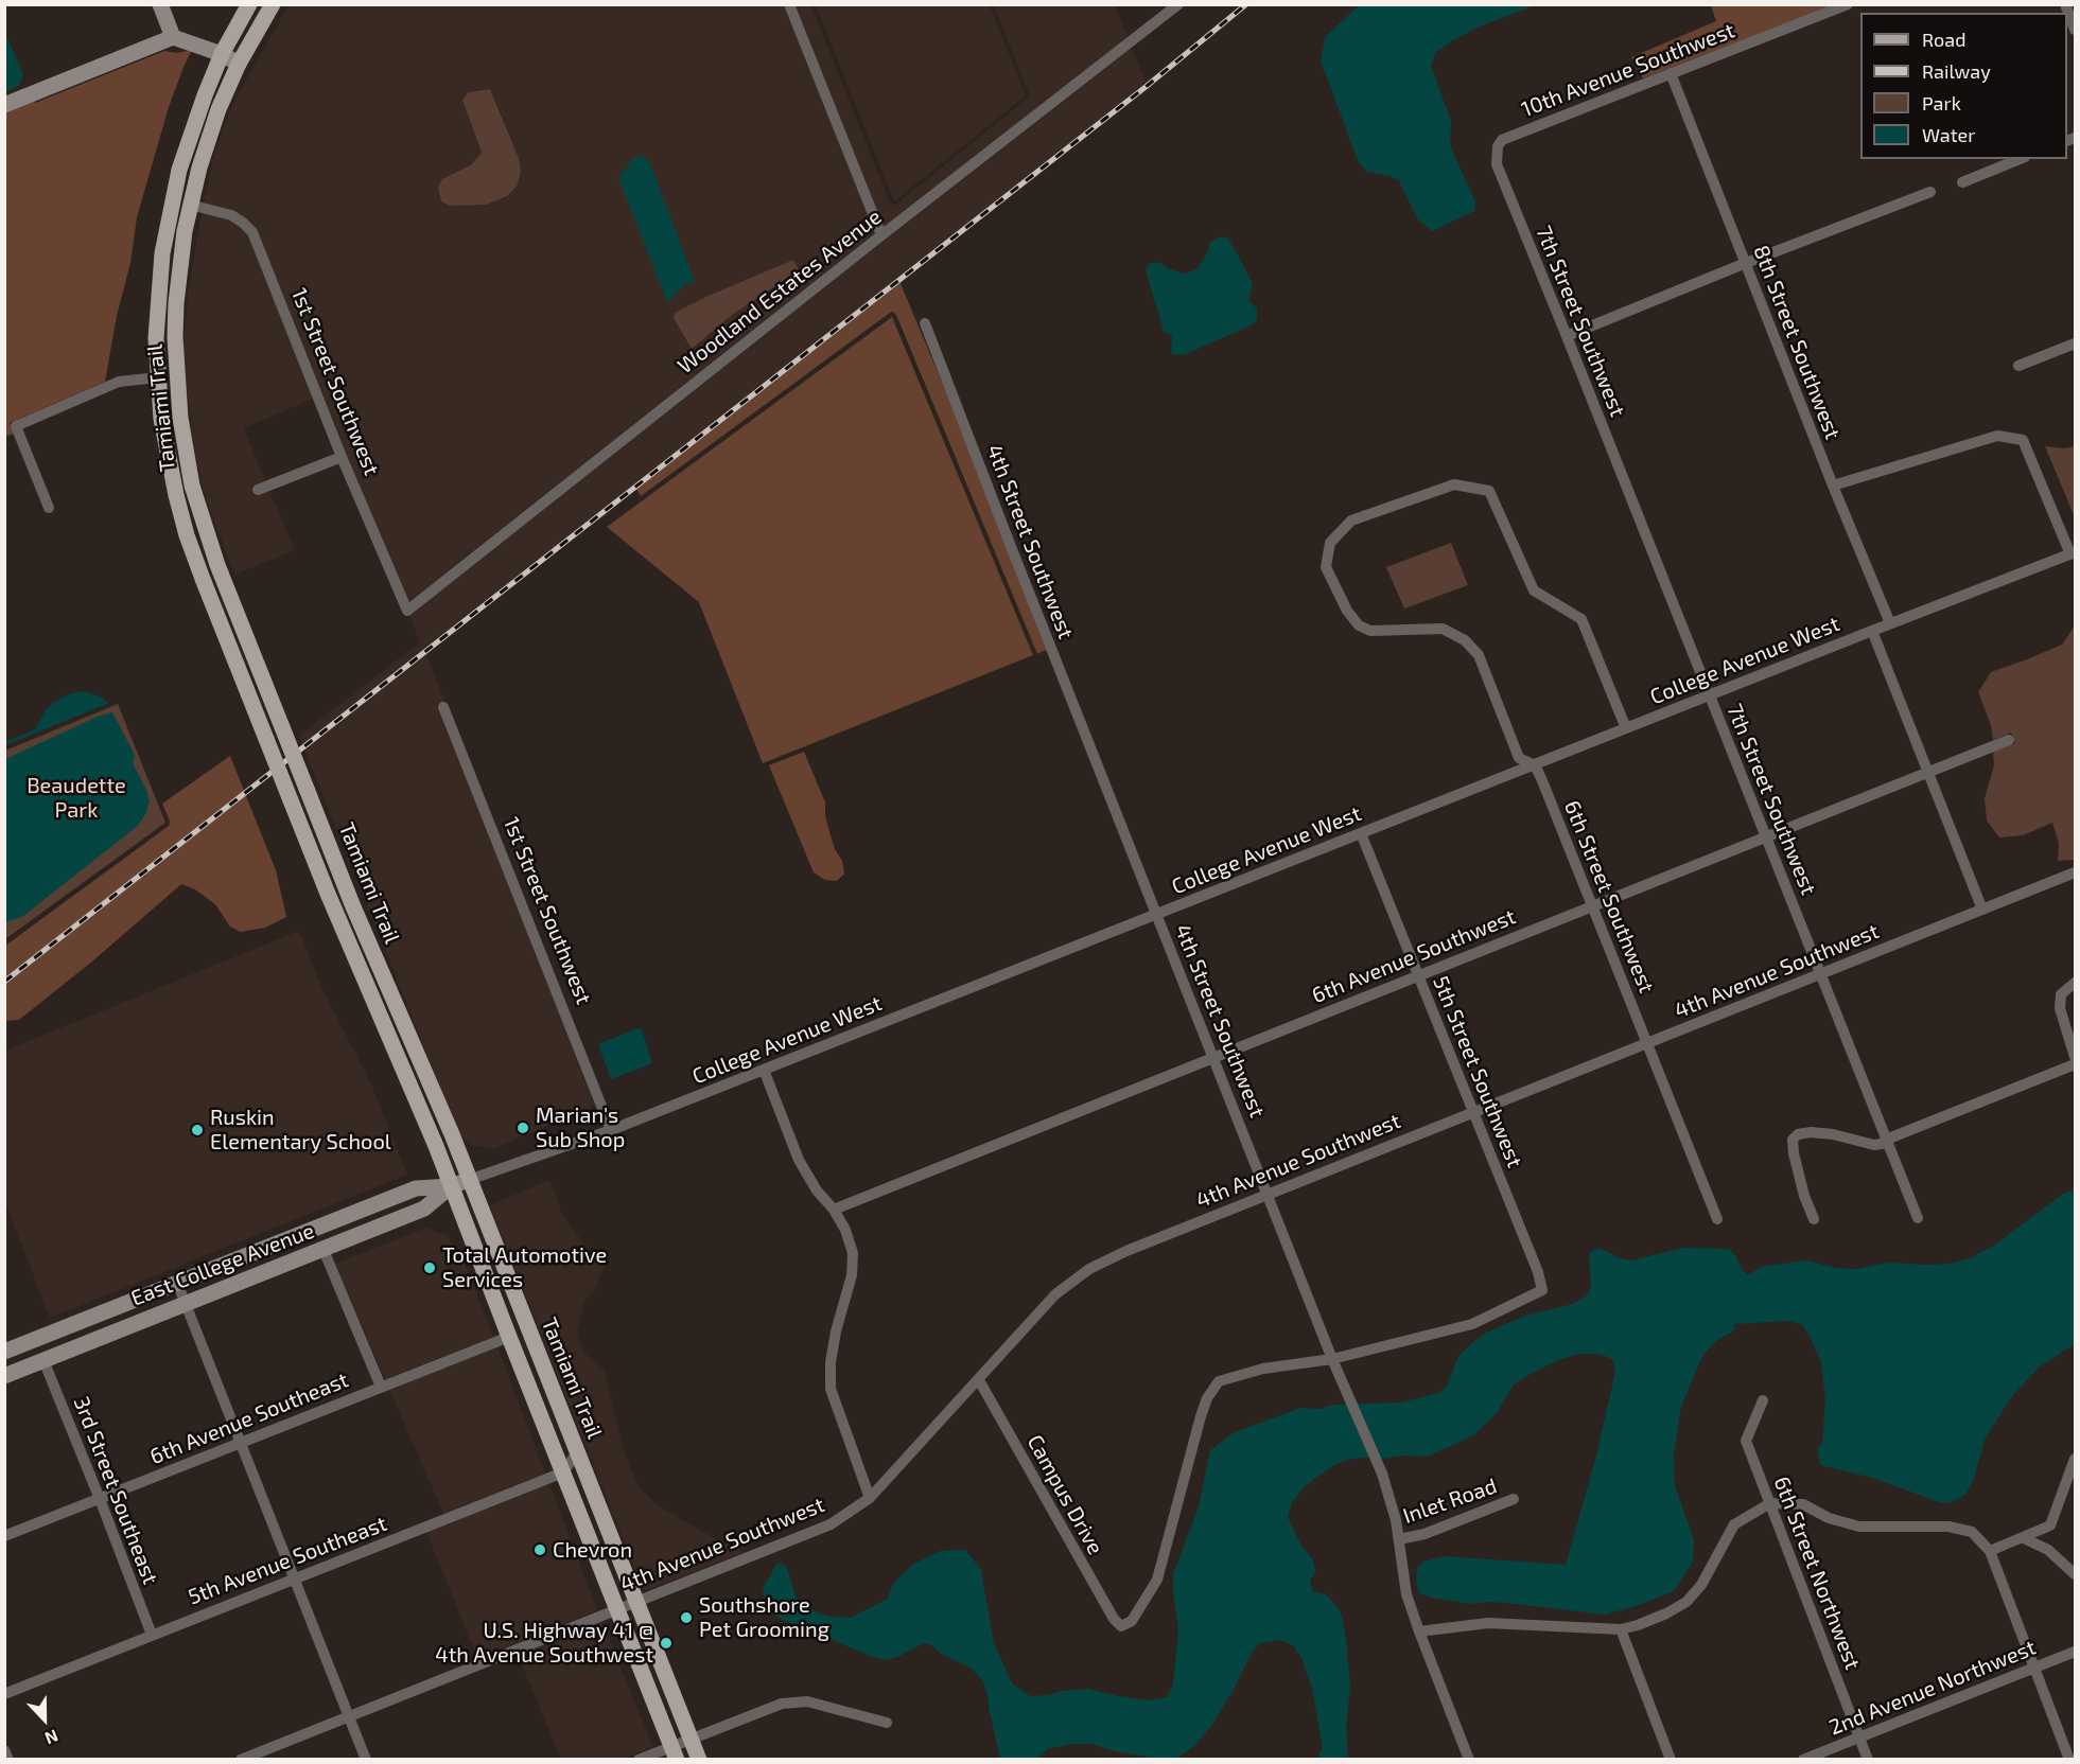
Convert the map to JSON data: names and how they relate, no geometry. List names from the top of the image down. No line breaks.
{"streets":{"main road":["Tamiami Trail","East College Avenue"],"street":["10th Avenue Southwest","Woodland Estates Avenue","7th Street Southwest","8th Street Southwest","1st Street Southwest","4th Street Southwest","College Avenue West","6th Street Southwest","6th Avenue Southwest","4th Avenue Southwest","5th Street Southwest","6th Avenue Southeast","3rd Street Southeast","Campus Drive","Inlet Road","5th Avenue Southeast","6th Street Northwest","2nd Avenue Northwest"]},"crossings":[["10th Avenue Southwest","7th Street Southwest"],["10th Avenue Southwest","8th Street Southwest"],["Woodland Estates Avenue","1st Street Southwest"],["7th Street Southwest","College Avenue West"],["7th Street Southwest","6th Avenue Southwest"],["7th Street Southwest","4th Avenue Southwest"],["8th Street Southwest","College Avenue West"],["1st Street Southwest","Tamiami Trail"],["1st Street Southwest","College Avenue West"],["Tamiami Trail","College Avenue West"],["Tamiami Trail","4th Avenue Southwest"],["Tamiami Trail","East College Avenue"],["Tamiami Trail","6th Avenue Southeast"],["Tamiami Trail","5th Avenue Southeast"],["4th Street Southwest","College Avenue West"],["4th Street Southwest","6th Avenue Southwest"],["4th Street Southwest","4th Avenue Southwest"],["4th Street Southwest","5th Street Southwest"],["4th Street Southwest","Campus Drive"],["4th Street Southwest","Inlet Road"],["College Avenue West","6th Street Southwest"],["College Avenue West","5th Street Southwest"],["College Avenue West","East College Avenue"],["6th Street Southwest","6th Avenue Southwest"],["6th Street Southwest","4th Avenue Southwest"],["6th Avenue Southwest","5th Street Southwest"],["4th Avenue Southwest","5th Street Southwest"],["4th Avenue Southwest","Campus Drive"],["5th Street Southwest","Campus Drive"],["East College Avenue","3rd Street Southeast"],["6th Avenue Southeast","3rd Street Southeast"],["3rd Street Southeast","5th Avenue Southeast"],["6th Street Northwest","2nd Avenue Northwest"]],"parks":["Beaudette Park"],"places":["Marian's Sub Shop","Ruskin Elementary School","Total Automotive Services","Chevron","Southshore Pet Grooming","U.S. Highway 41 @ 4th Avenue Southwest"],"legend":["Road","Railway","Park","Water"],"north":"bottom"}
